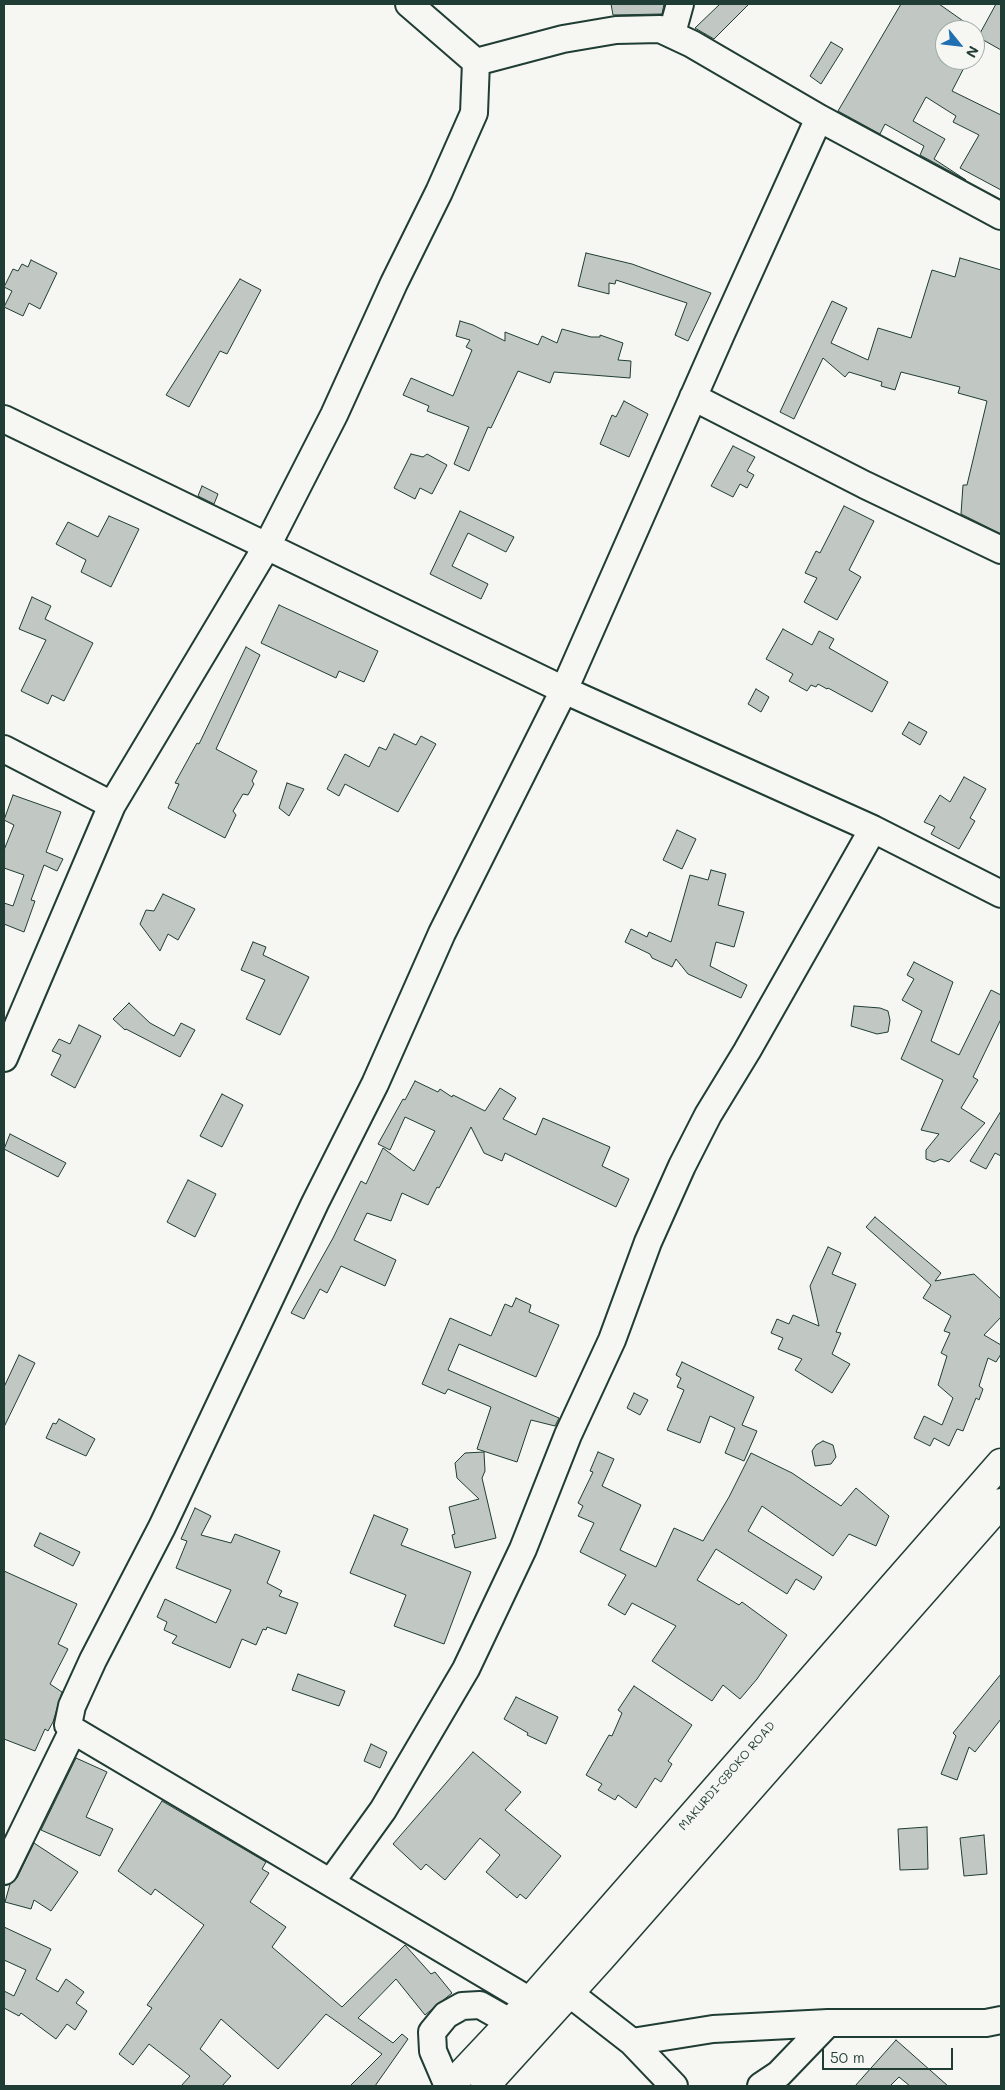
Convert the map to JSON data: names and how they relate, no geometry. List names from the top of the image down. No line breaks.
{"streets":{"main road":["MAKURDI-GBOKO ROAD"]},"scale_bar":"50 m","north":"bottom right"}
